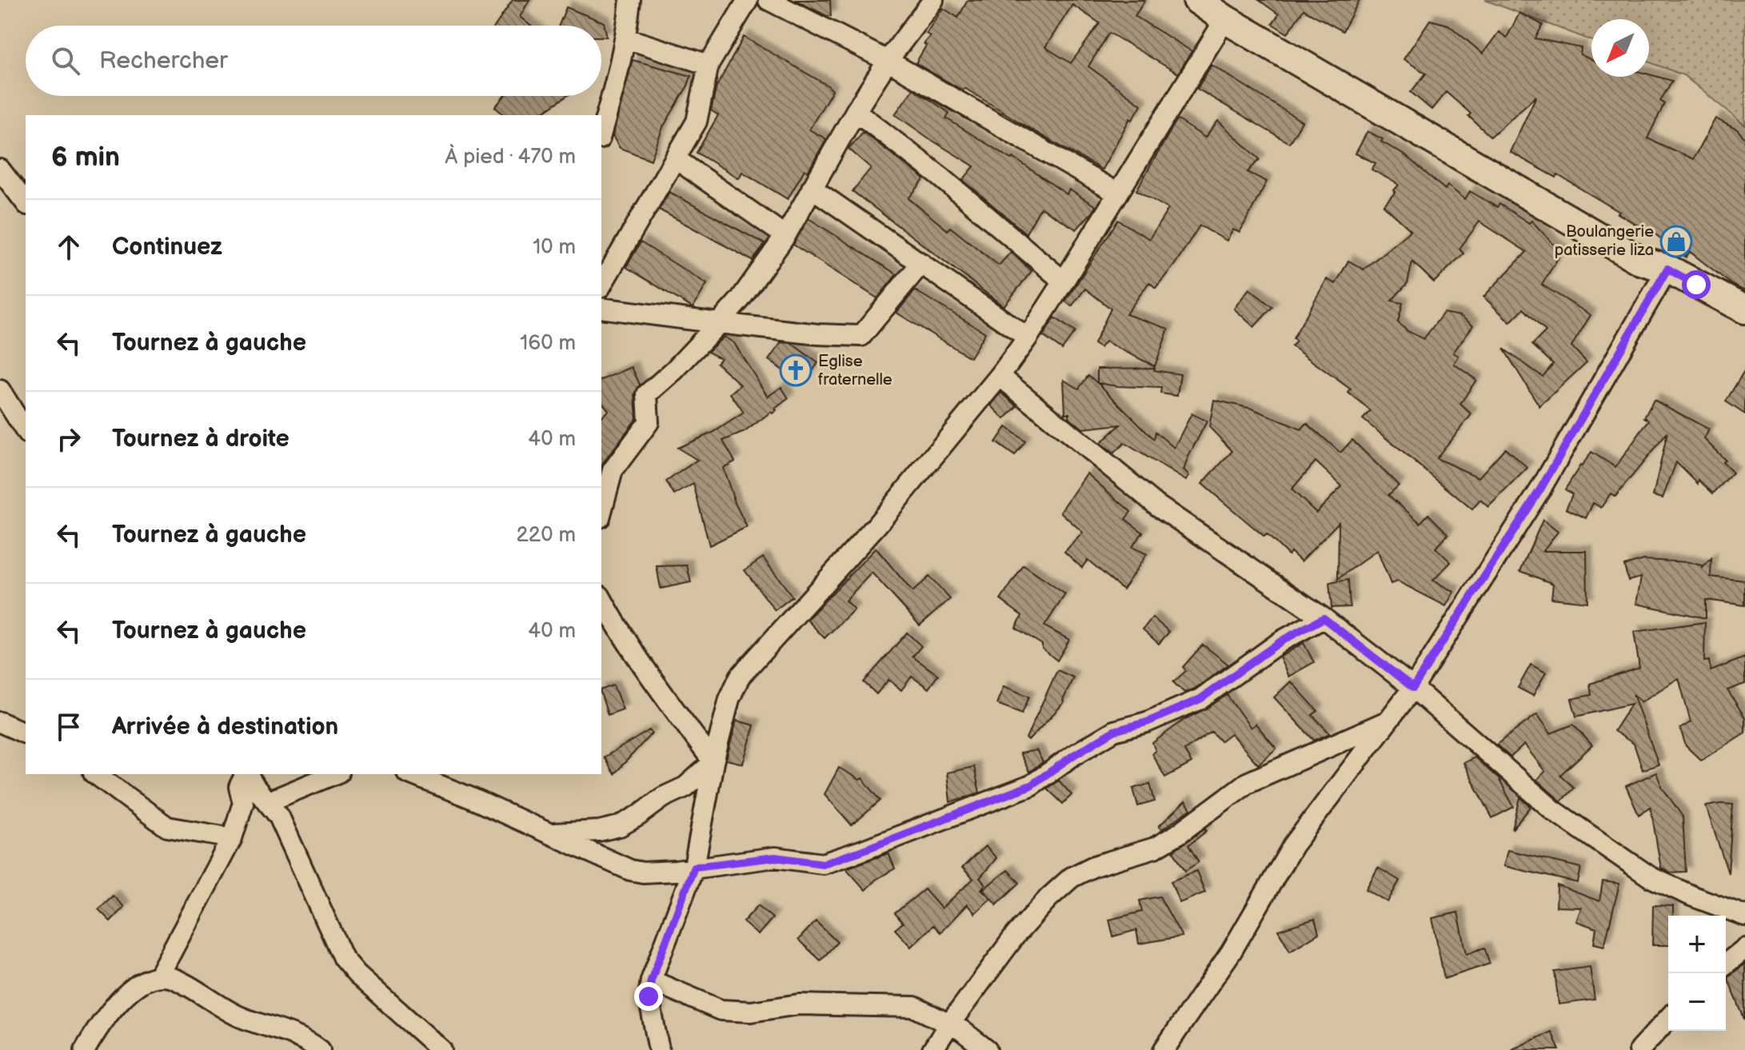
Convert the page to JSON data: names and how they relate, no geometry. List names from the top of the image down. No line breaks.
{"places":{"shop":["Boulangerie patisserie liza"],"church":["Eglise fraternelle"]},"north":"bottom left","page":{"search":"Rechercher","heading":["6 min","À pied · 470 m"],"list":[["Continuez","10 m"],["Tournez à gauche","160 m"],["Tournez à droite","40 m"],["Tournez à gauche","220 m"],["Tournez à gauche","40 m"],"Arrivée à destination"],"map_buttons":["+","−"]}}
